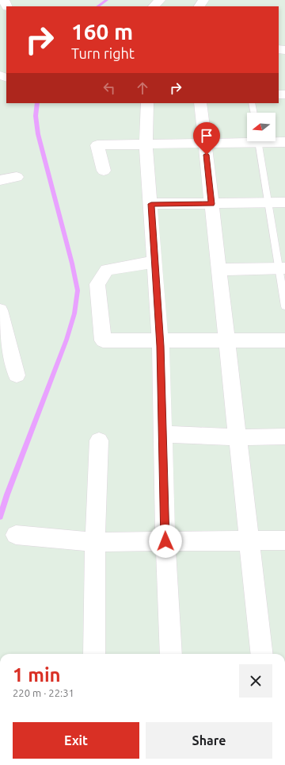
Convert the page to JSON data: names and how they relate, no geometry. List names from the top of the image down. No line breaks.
{"north":"left","page":{"turn":["160 m","Turn right"],"heading":["1 min","220 m · 22:31"],"buttons":["Exit","Share"]}}
